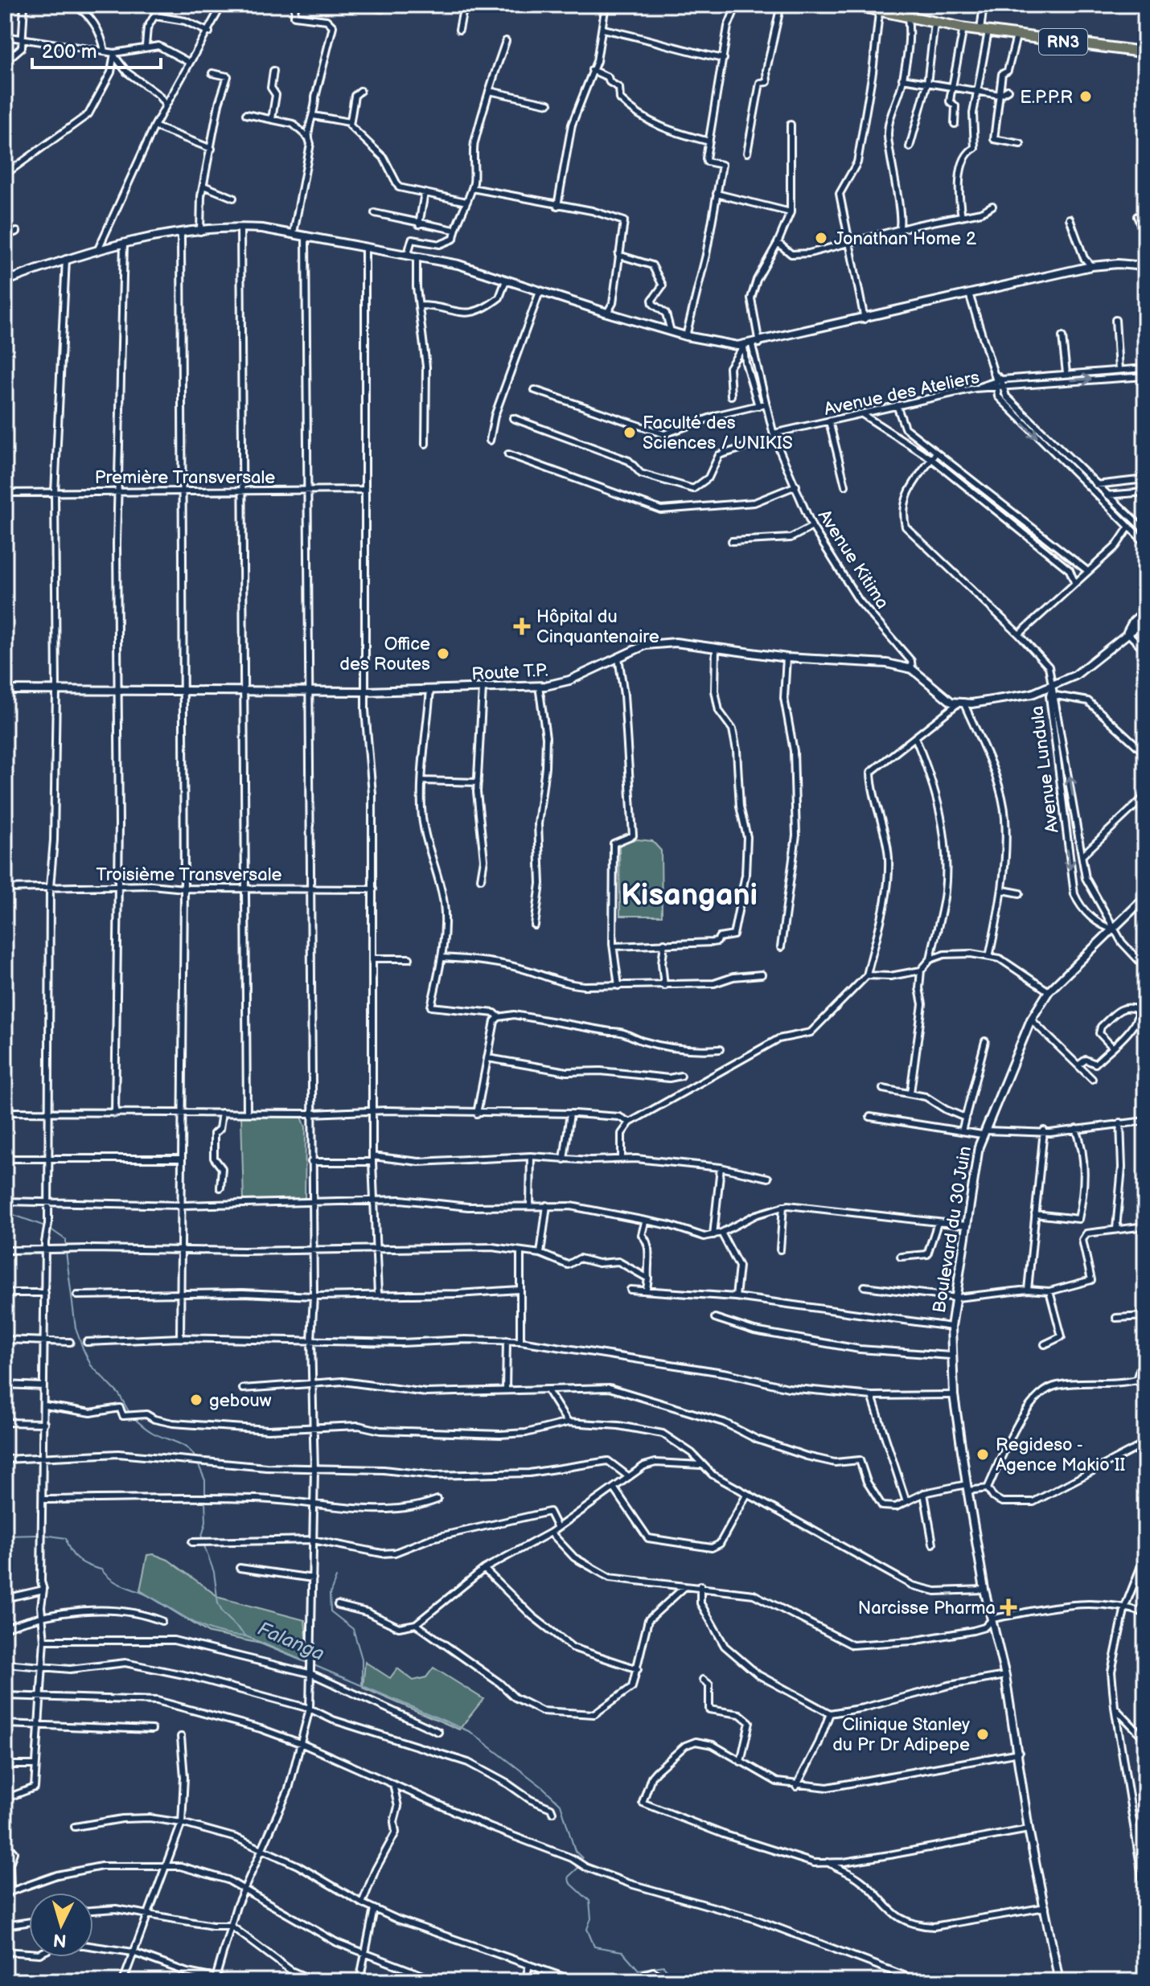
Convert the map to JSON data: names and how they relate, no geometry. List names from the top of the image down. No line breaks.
{"streets":{"highway":["RN3"],"street":["Avenue des Ateliers","Première Transversale","Avenue Kitima","Route T.P.","Avenue Lundula","Troisième Transversale","Boulevard du 30 Juin"]},"crossings":[["Avenue des Ateliers","Avenue Kitima"],["Avenue Kitima","Route T.P."],["Avenue Lundula","Boulevard du 30 Juin"]],"districts":["Kisangani"],"water":["Falanga"],"places":{"other":["E.P.P.R","Jonathan Home 2","Faculté des Sciences / UNIKIS","Office des Routes","gebouw","Regideso - Agence Makio II","Clinique Stanley du Pr Dr Adipepe"],"health":["Hôpital du Cinquantenaire","Narcisse Pharma"]},"scale_bar":"200 m","north":"bottom"}
